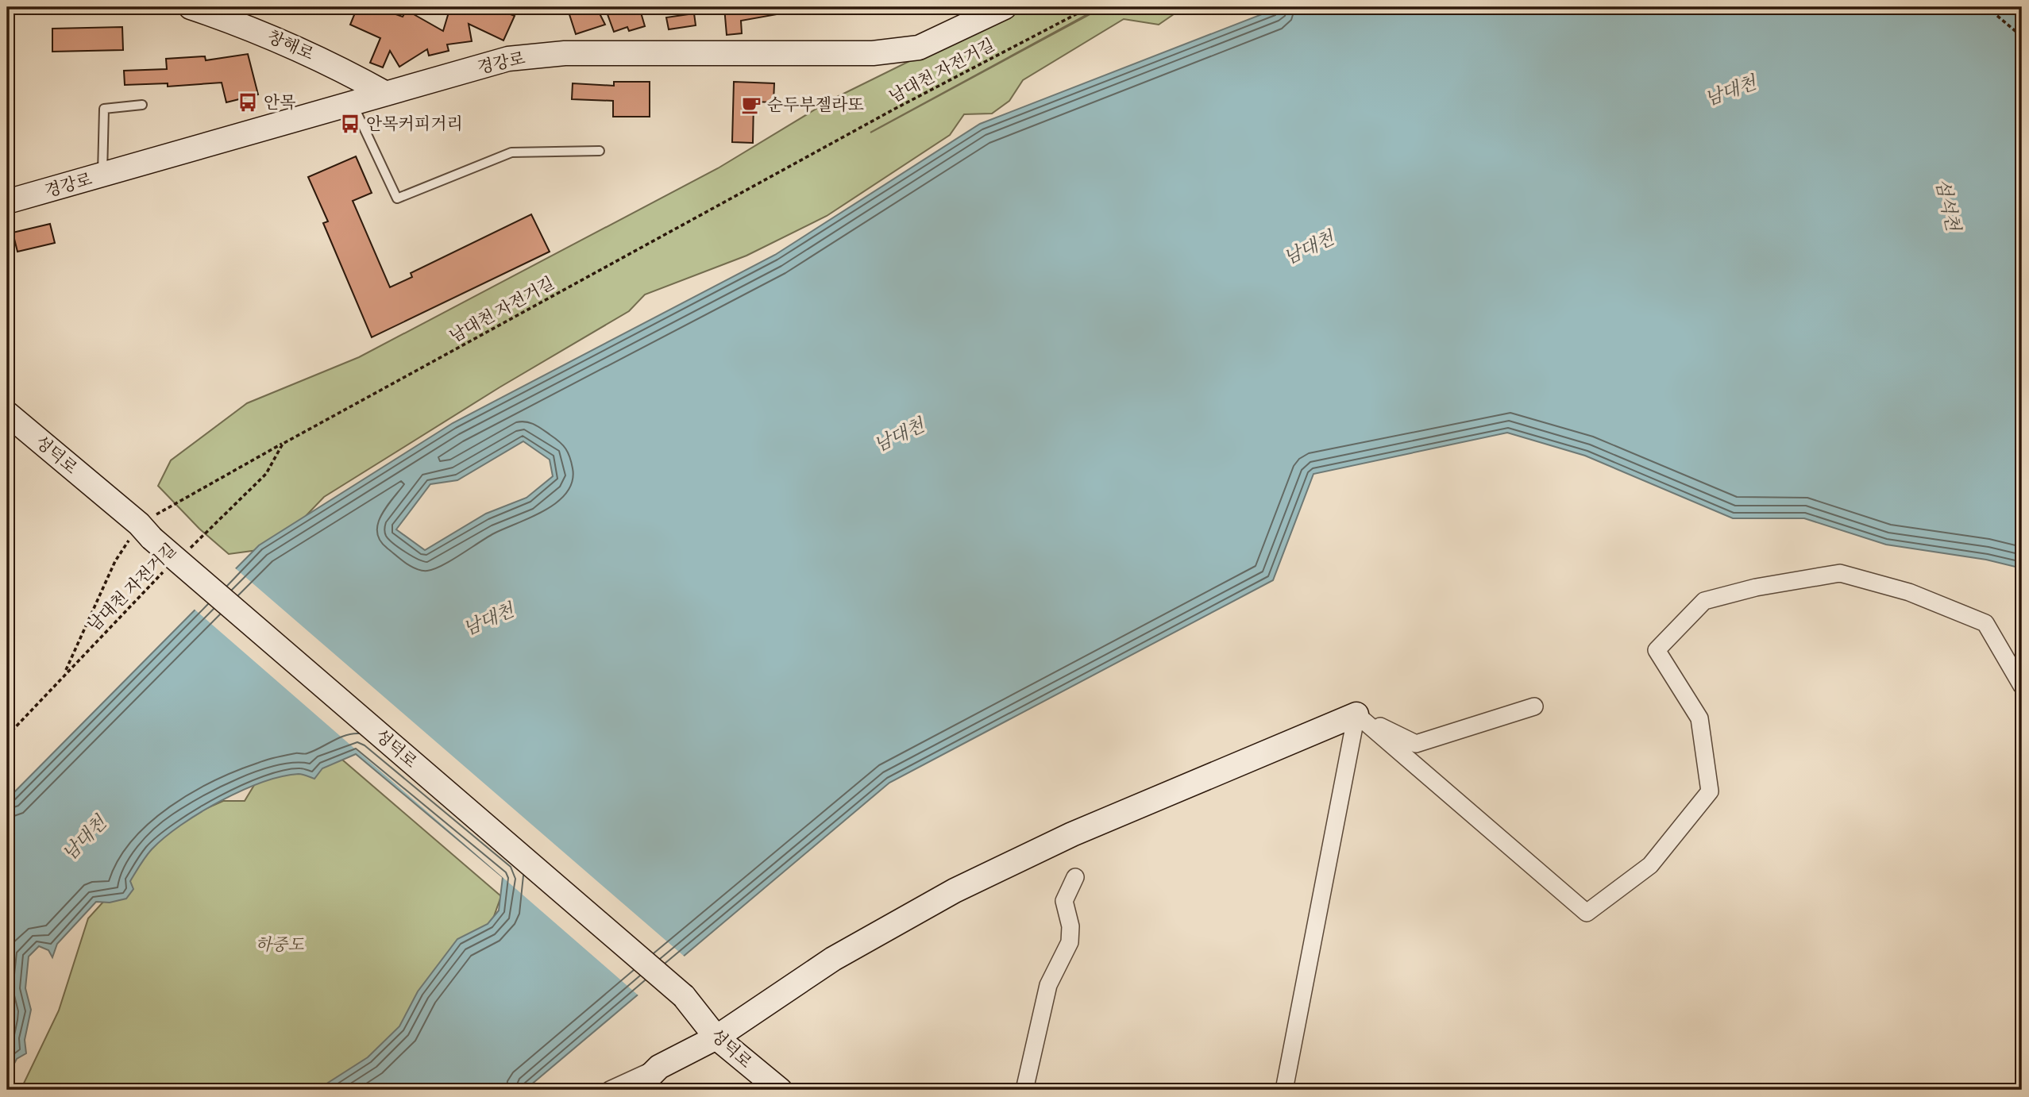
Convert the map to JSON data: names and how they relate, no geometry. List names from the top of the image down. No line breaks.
{"streets":{"street":["창해로","경강로","성덕로"],"path":["남대천 자전거길"]},"crossings":[["창해로","경강로"]],"water":["남대천","섬석천"],"parks":["하중도"],"places":{"bus stop":["안목","안목커피거리"],"cafe":["순두부젤라또"]}}
